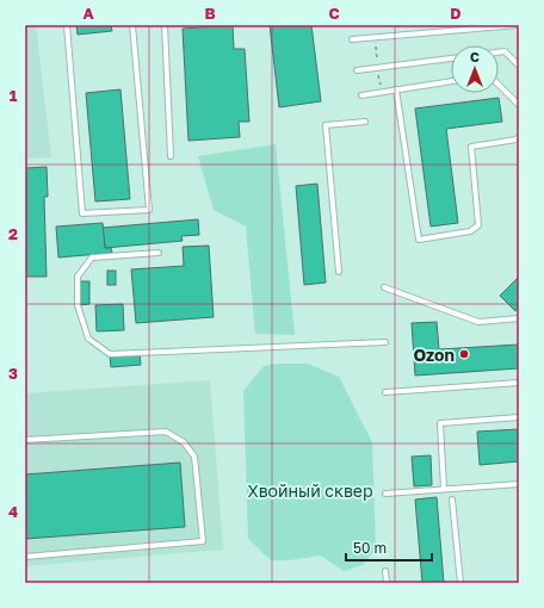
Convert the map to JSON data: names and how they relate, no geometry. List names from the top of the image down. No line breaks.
{"parks":["Хвойный сквер"],"places":["Ozon"],"scale_bar":"50 m","north":"top","grid":{"columns":["A","B","C","D"],"rows":["1","2","3","4"]}}
